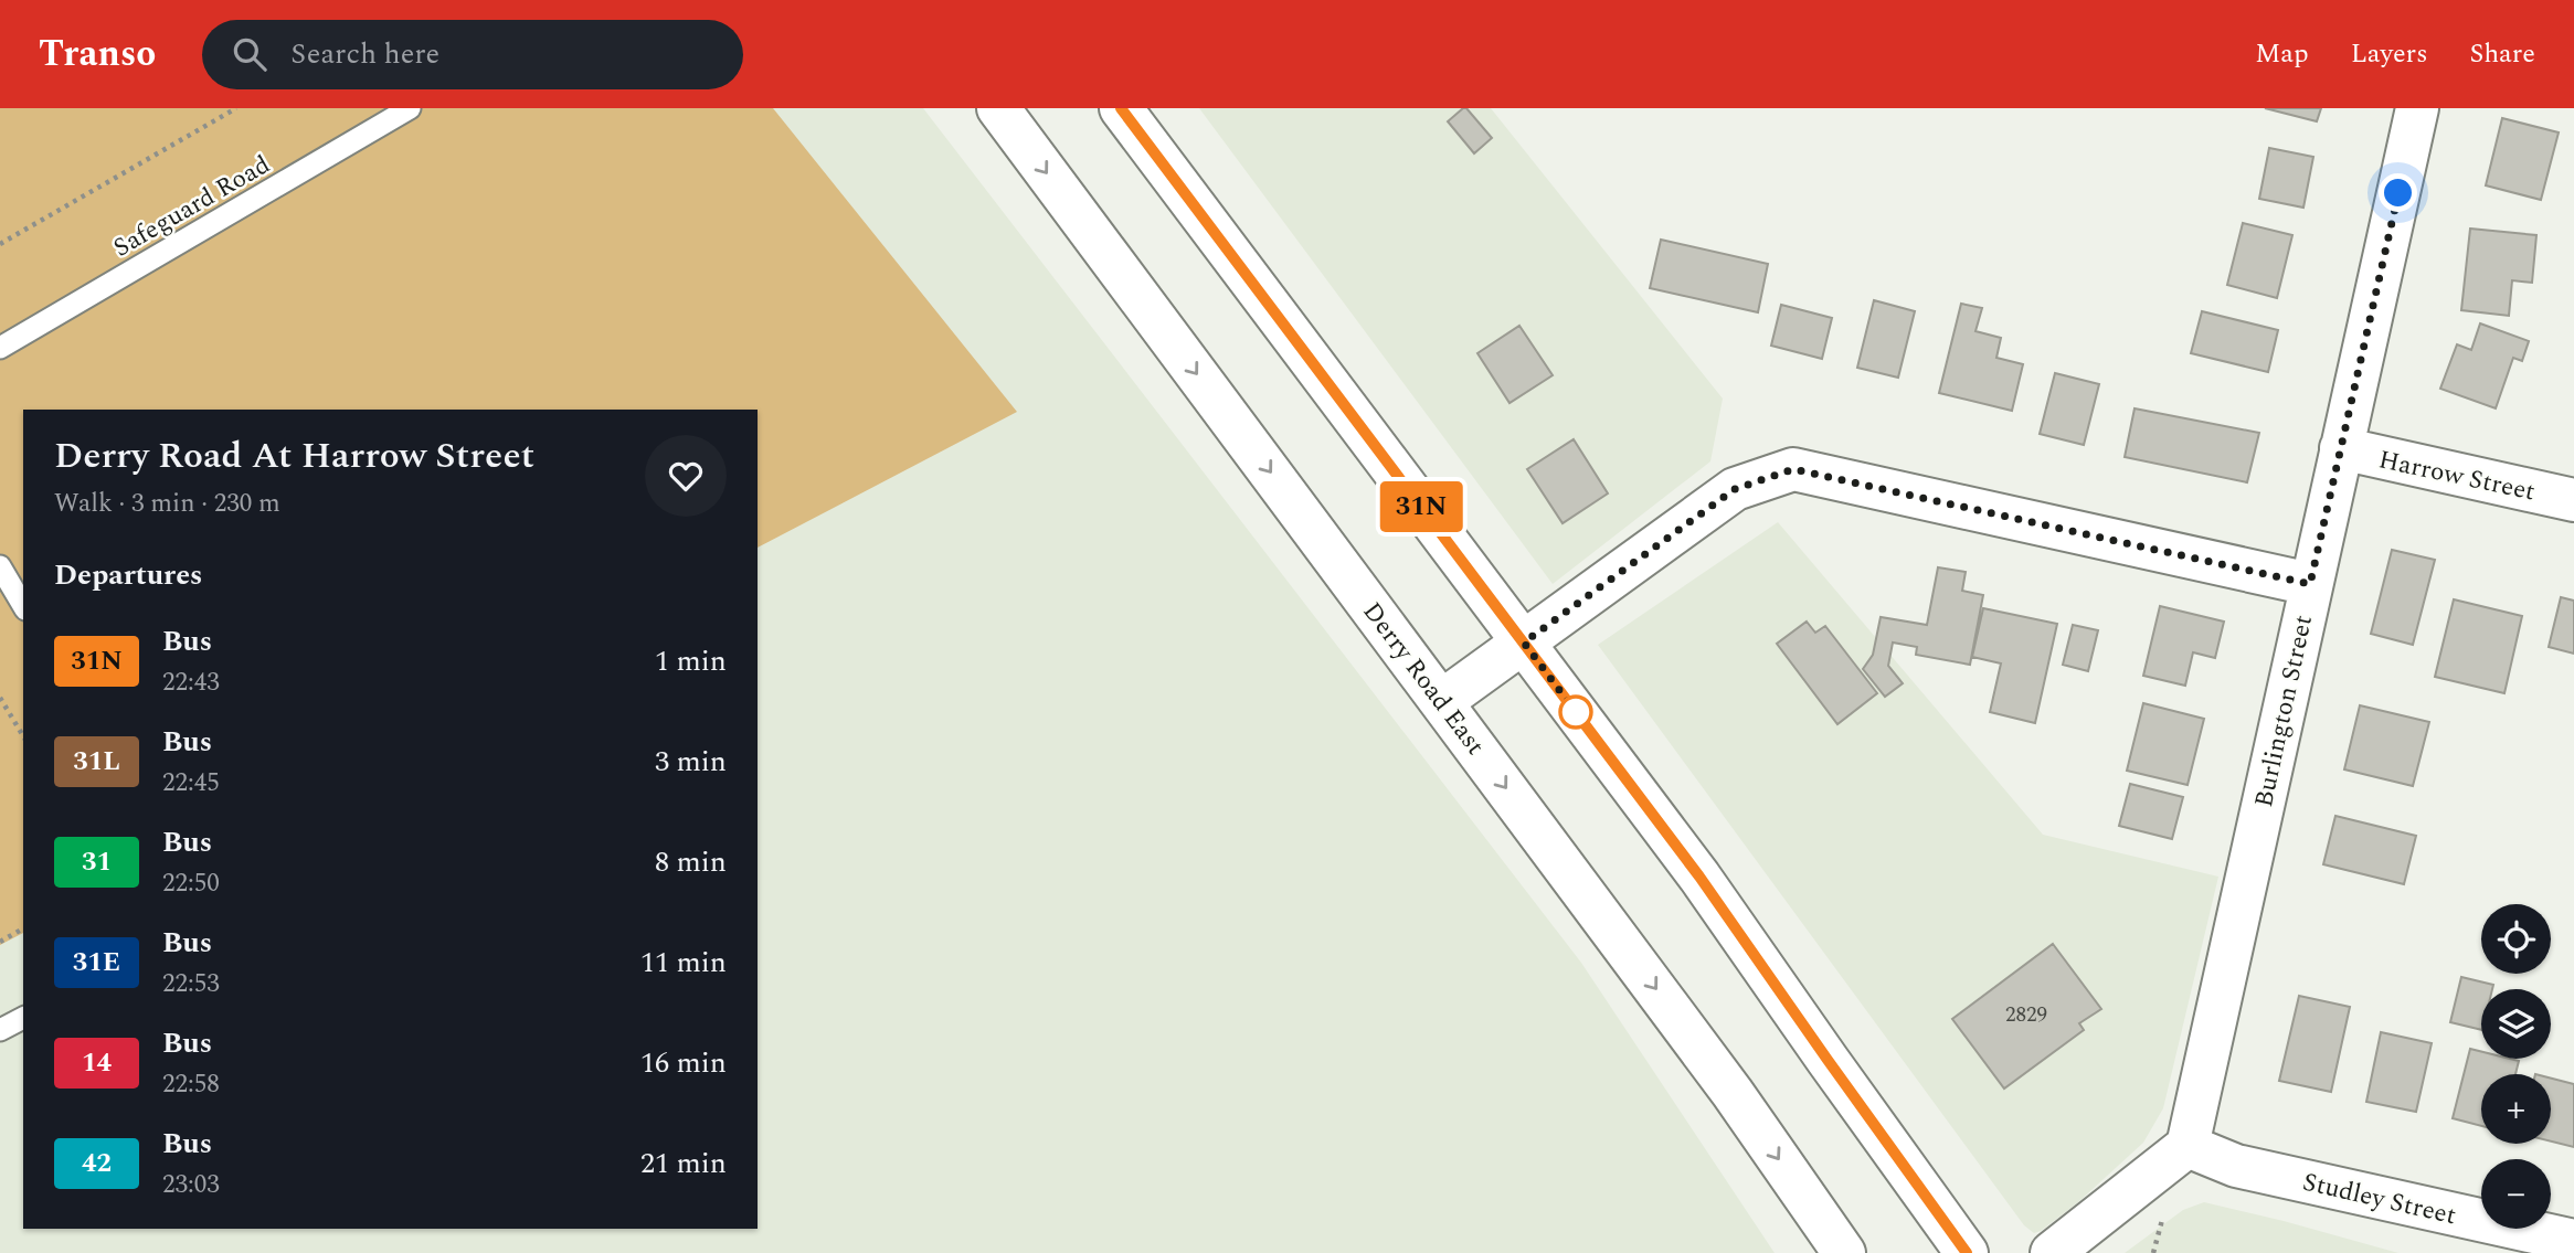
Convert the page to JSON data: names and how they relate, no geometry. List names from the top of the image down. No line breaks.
{"streets":{"main road":["Harrow Street","Derry Road East","Burlington Street","Studley Street"],"lane":["Safeguard Road"]},"crossings":[["Harrow Street","Burlington Street"],["Burlington Street","Studley Street"]],"lines":["bus line 31N"],"house_numbers":["2829"],"page":{"header":"Transo","search":"Search here","nav":["Map","Layers","Share"],"on_map":"31N","heading":[["Derry Road At Harrow Street","Walk · 3 min · 230 m"],"Departures"],"list":[{"mark":"31N","name":"Bus","note":"22:43","value":"1 min"},{"mark":"31L","name":"Bus","note":"22:45","value":"3 min"},{"mark":"31","name":"Bus","note":"22:50","value":"8 min"},{"mark":"31E","name":"Bus","note":"22:53","value":"11 min"},{"mark":"14","name":"Bus","note":"22:58","value":"16 min"},{"mark":"42","name":"Bus","note":"23:03","value":"21 min"}],"map_buttons":["+","−"]}}
